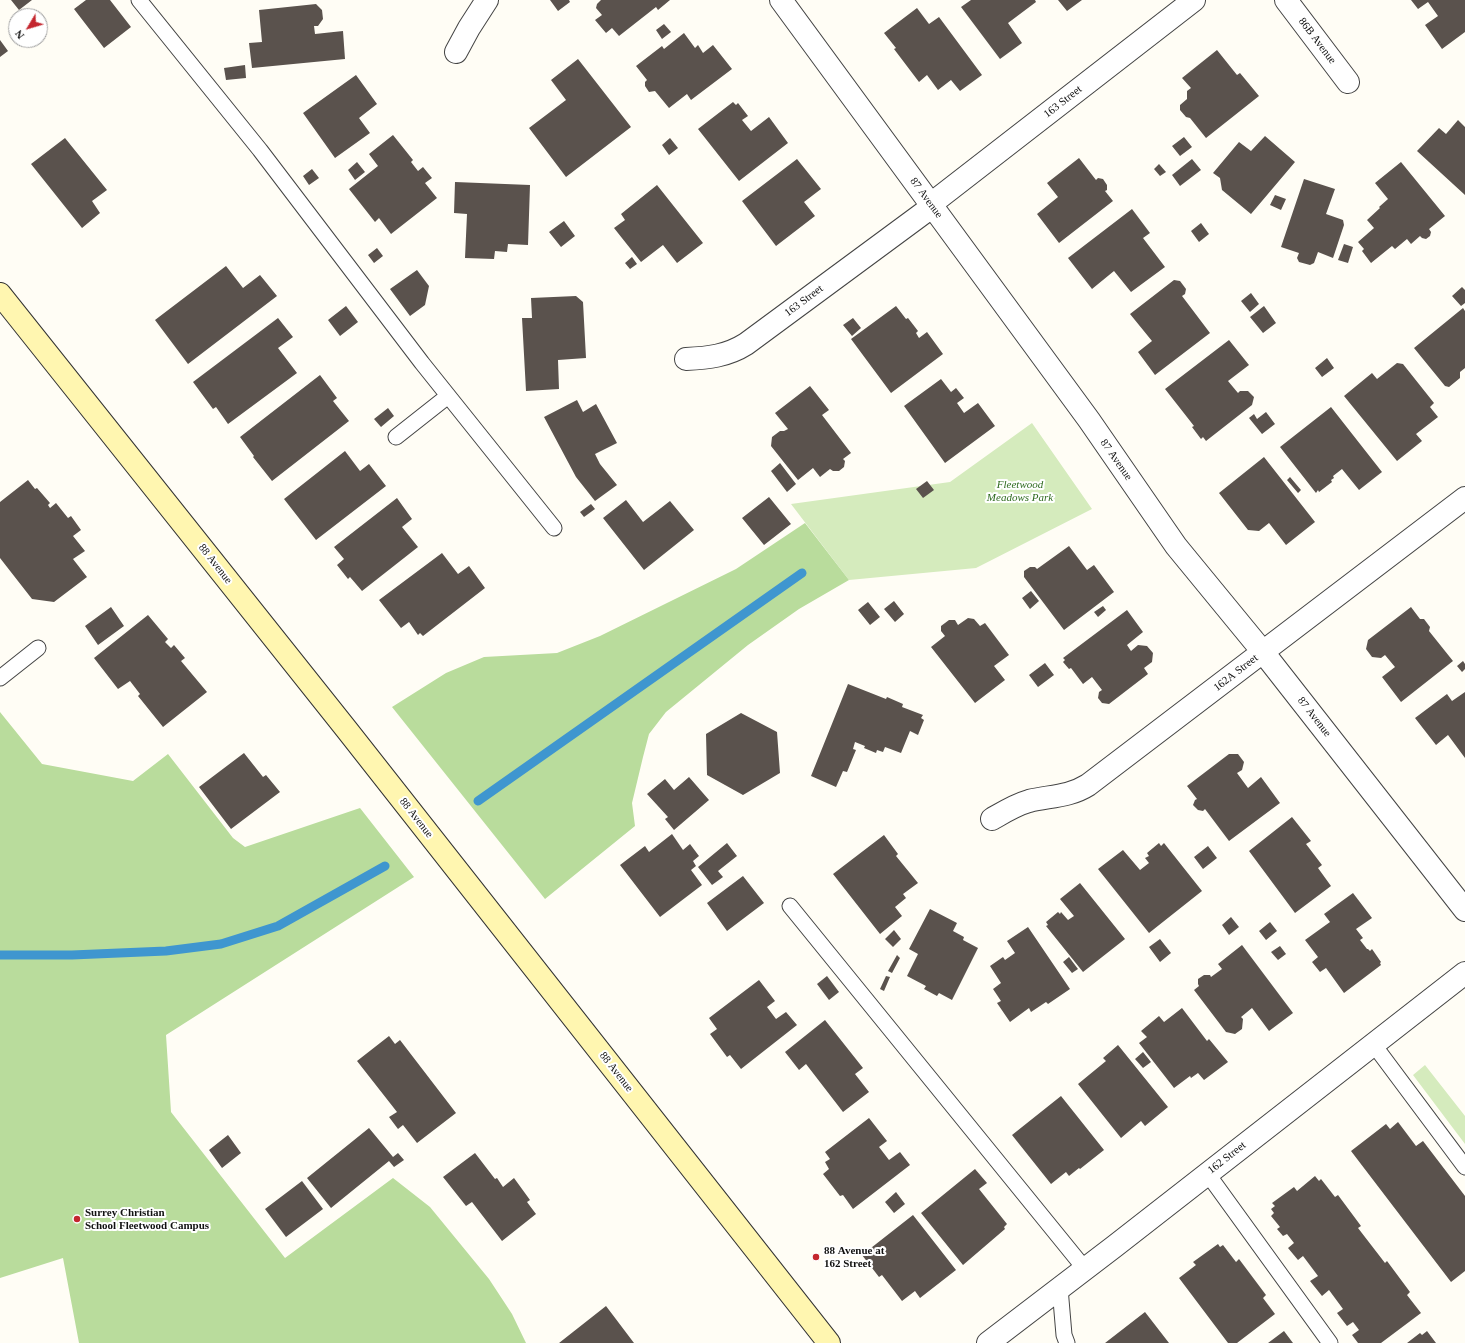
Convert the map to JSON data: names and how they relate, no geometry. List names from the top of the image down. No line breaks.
{"streets":{"main road":["88 Avenue"],"street":["86B Avenue","163 Street","87 Avenue","162A Street","162 Street"]},"crossings":[["163 Street","87 Avenue"],["87 Avenue","162A Street"]],"parks":["Fleetwood Meadows Park"],"places":["Surrey Christian School Fleetwood Campus","88 Avenue at 162 Street"],"north":"bottom left"}
